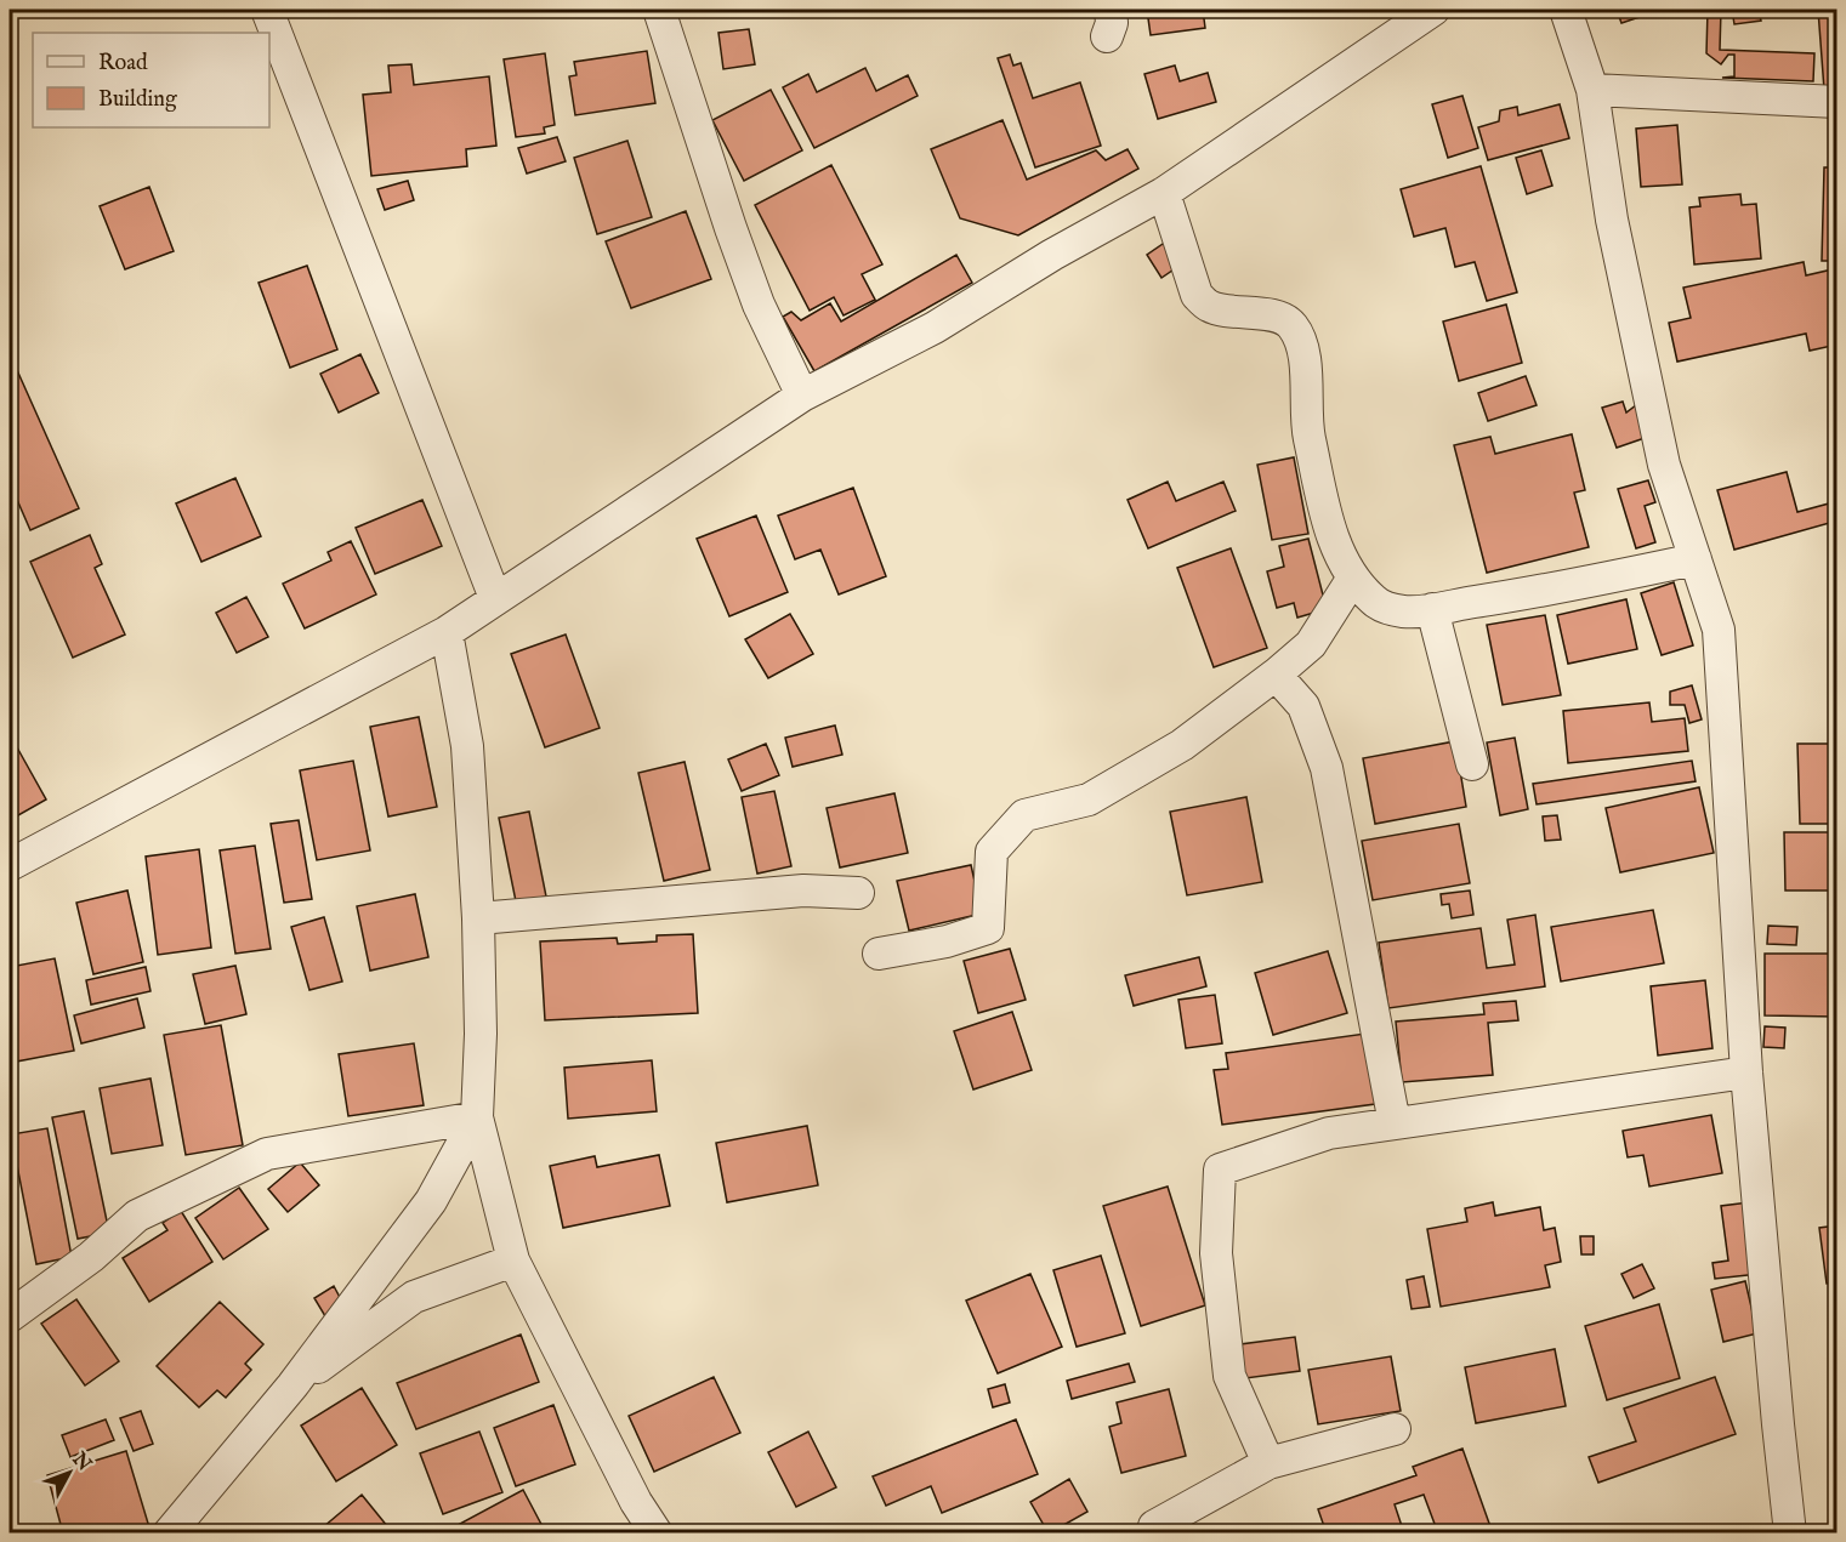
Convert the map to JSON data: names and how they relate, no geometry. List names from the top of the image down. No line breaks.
{"legend":["Road","Building"],"north":"top right"}
